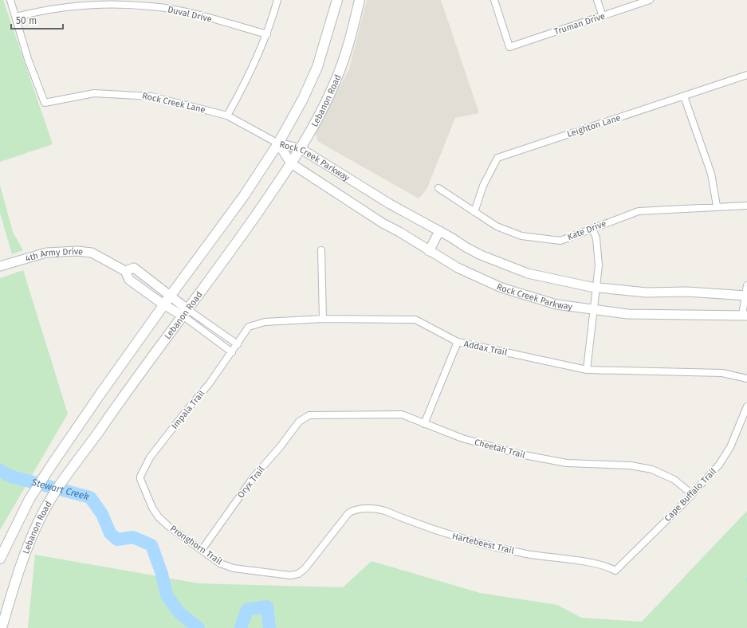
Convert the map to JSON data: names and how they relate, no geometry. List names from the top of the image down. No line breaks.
{"streets":{"main road":["Lebanon Road"],"street":["Duval Drive","Truman Drive","Rock Creek Lane","Leighton Lane","Rock Creek Parkway","Kate Drive","4th Army Drive","Addax Trail","Impala Trail","Cheetah Trail","Oryx Trail","Cape Buffalo Trail","Hartebeest Trail","Pronghorn Trail"]},"crossings":[["Duval Drive","Rock Creek Lane"],["Lebanon Road","Rock Creek Lane"],["Lebanon Road","Rock Creek Parkway"],["Lebanon Road","4th Army Drive"],["Rock Creek Lane","Rock Creek Parkway"],["Leighton Lane","Kate Drive"],["4th Army Drive","Addax Trail"],["4th Army Drive","Impala Trail"],["Addax Trail","Impala Trail"],["Impala Trail","Pronghorn Trail"],["Cheetah Trail","Oryx Trail"],["Cheetah Trail","Cape Buffalo Trail"],["Oryx Trail","Pronghorn Trail"],["Cape Buffalo Trail","Hartebeest Trail"],["Hartebeest Trail","Pronghorn Trail"]],"water":["Stewart Creek"],"scale_bar":"50 m"}
